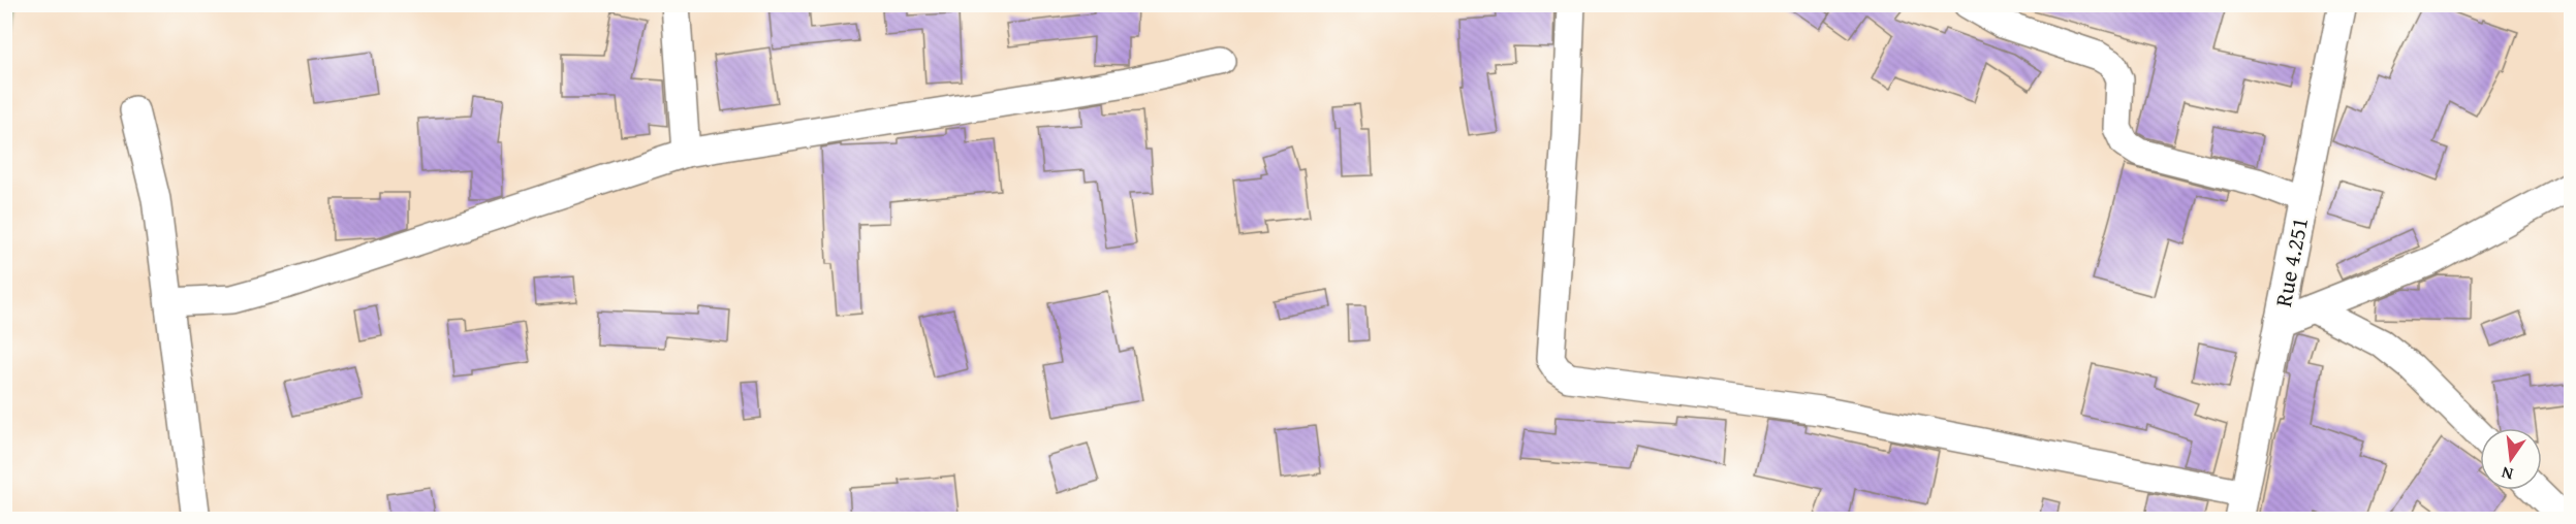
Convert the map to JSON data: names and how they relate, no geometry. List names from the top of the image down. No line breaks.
{"streets":{"street":["Rue 4.251"]},"north":"bottom"}
